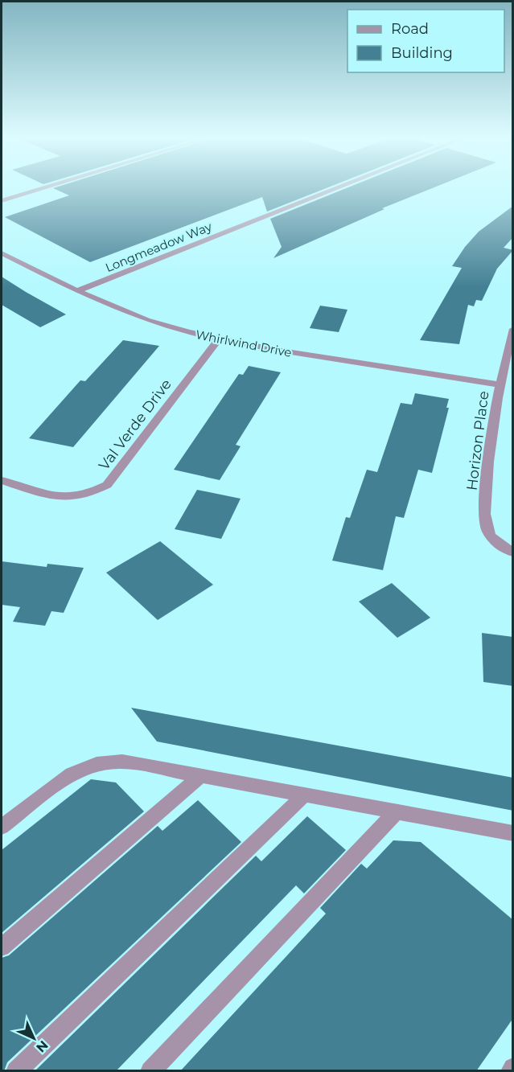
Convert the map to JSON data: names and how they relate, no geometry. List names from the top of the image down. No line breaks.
{"streets":{"street":["Longmeadow Way","Whirlwind Drive","Val Verde Drive","Horizon Place"]},"crossings":[["Longmeadow Way","Whirlwind Drive"],["Whirlwind Drive","Val Verde Drive"],["Whirlwind Drive","Horizon Place"]],"legend":["Road","Building"],"north":"bottom right"}
